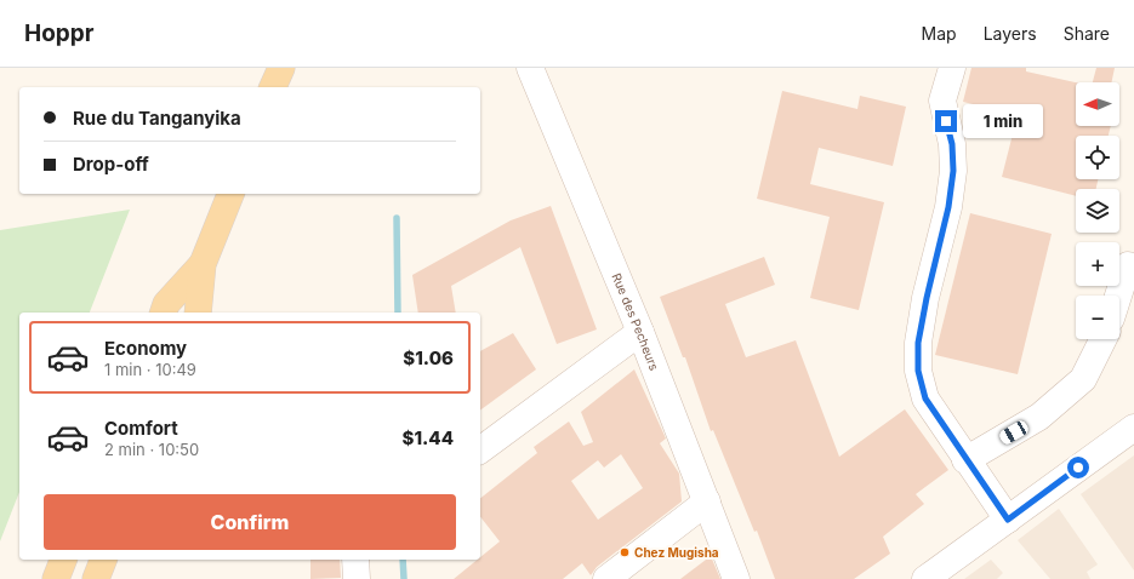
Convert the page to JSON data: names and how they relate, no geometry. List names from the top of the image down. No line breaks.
{"streets":{"street":["Rue des Pecheurs"]},"places":["Chez Mugisha"],"north":"left","page":{"header":"Hoppr","nav":["Map","Layers","Share"],"map_buttons":["+","−"],"banner":["Rue du Tanganyika","Drop-off"],"bubble":"1 min","list":[{"name":"Economy","note":"1 min · 10:49","value":"$1.06"},{"name":"Comfort","note":"2 min · 10:50","value":"$1.44"}],"buttons":"Confirm"}}
